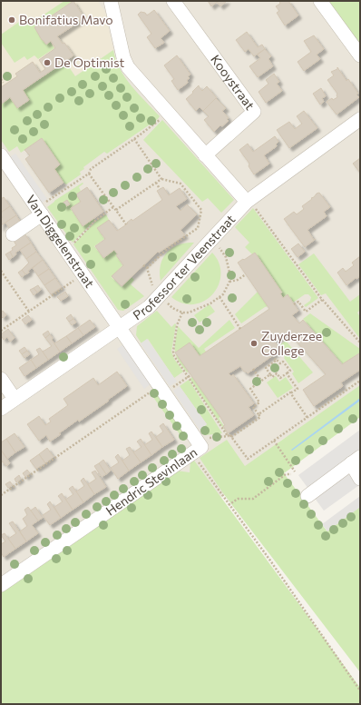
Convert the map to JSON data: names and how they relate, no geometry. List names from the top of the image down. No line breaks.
{"streets":{"street":["Kooystraat","Van Diggelenstraat","Professor ter Veenstraat","Hendric Stevinlaan"]},"crossings":[["Van Diggelenstraat","Professor ter Veenstraat"],["Van Diggelenstraat","Hendric Stevinlaan"],["Professor ter Veenstraat","Hendric Stevinlaan"]],"places":["Bonifatius Mavo","De Optimist","Zuyderzee College"]}
